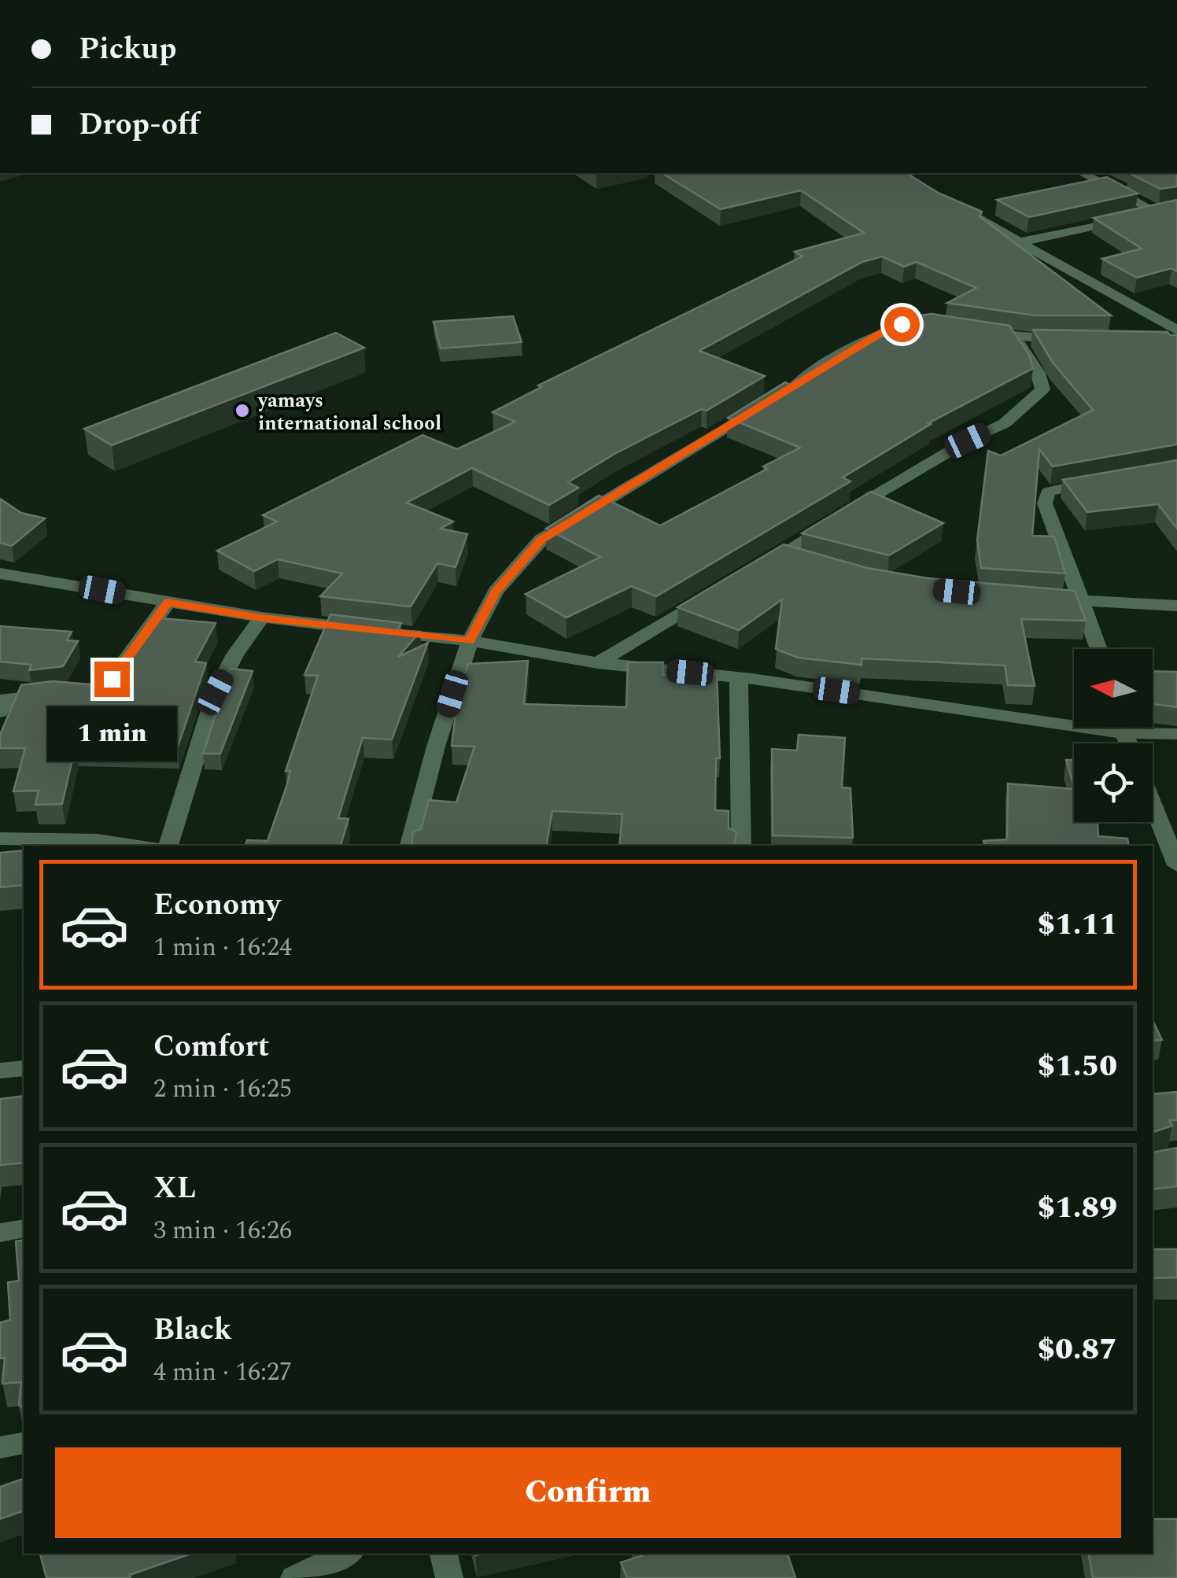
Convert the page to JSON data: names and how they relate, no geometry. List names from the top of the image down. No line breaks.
{"places":["yamays international school"],"north":"left","page":{"banner":["Pickup","Drop-off"],"bubble":"1 min","list":[{"name":"Economy","note":"1 min · 16:24","value":"$1.11"},{"name":"Comfort","note":"2 min · 16:25","value":"$1.50"},{"name":"XL","note":"3 min · 16:26","value":"$1.89"},{"name":"Black","note":"4 min · 16:27","value":"$0.87"}],"buttons":"Confirm"}}
